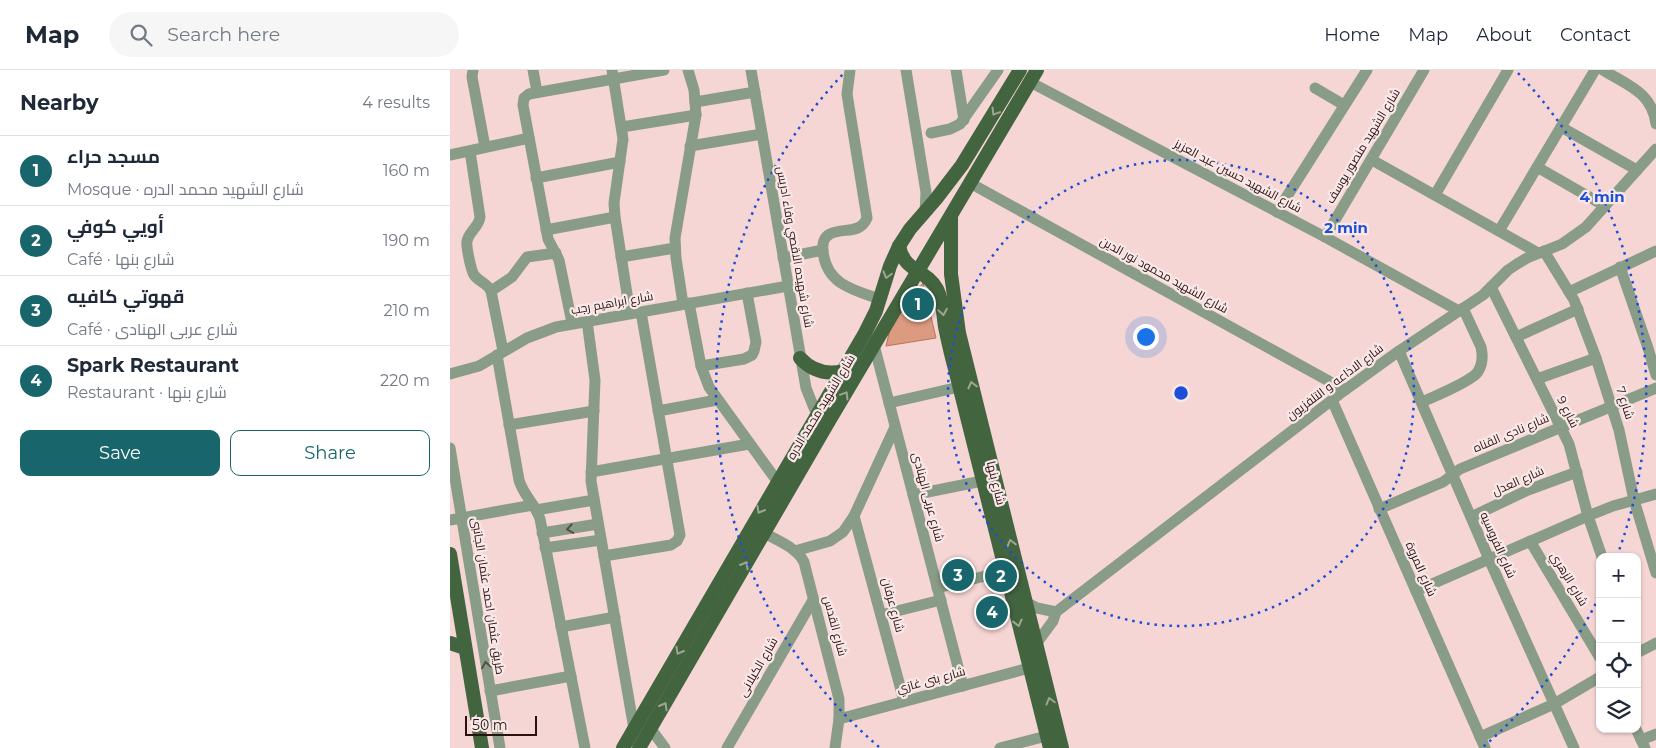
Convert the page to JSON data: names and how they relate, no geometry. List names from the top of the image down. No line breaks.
{"streets":{"main road":["شارع الشهيد محمد الدره","شارع بنها"],"street":["شارع الشهيد منصور يوسف","شارع الشهيد حسين عبد العزيز","شارع شهيده الاقصي وفاء ادريس","شارع الشهيد محمود نور الدين","شارع ابراهيم رجب","شارع الاذاعه و التلفزيون","شارع 7","شارع 9","شارع نادى القناه","شارع العدل","شارع عربى الهنادى","شارع الفروسيه","شارع المروة","شارع الزهري","طريق عثمان احمد عثمان الجانبى","شارع عرفان","شارع القدس","شارع الكيلانى","شارع بنى غازي"]},"crossings":[["شارع الشهيد منصور يوسف","شارع الشهيد حسين عبد العزيز"],["شارع الشهيد حسين عبد العزيز","شارع الاذاعه و التلفزيون"],["شارع الشهيد حسين عبد العزيز","شارع الشهيد محمد الدره"],["شارع شهيده الاقصي وفاء ادريس","شارع ابراهيم رجب"],["شارع شهيده الاقصي وفاء ادريس","شارع الشهيد محمد الدره"],["شارع الشهيد محمود نور الدين","شارع الاذاعه و التلفزيون"],["شارع الشهيد محمود نور الدين","شارع الشهيد محمد الدره"],["شارع الاذاعه و التلفزيون","شارع 7"],["شارع الاذاعه و التلفزيون","شارع 9"],["شارع الاذاعه و التلفزيون","شارع بنها"],["شارع الاذاعه و التلفزيون","شارع الفروسيه"],["شارع الاذاعه و التلفزيون","شارع المروة"],["شارع 7","شارع نادى القناه"],["شارع الشهيد محمد الدره","شارع بنها"],["شارع الشهيد محمد الدره","شارع عربى الهنادى"],["شارع 9","شارع نادى القناه"],["شارع 9","شارع العدل"],["شارع نادى القناه","شارع الفروسيه"],["شارع نادى القناه","شارع المروة"],["شارع العدل","شارع الفروسيه"],["شارع بنها","شارع بنى غازي"],["شارع عربى الهنادى","شارع بنى غازي"],["شارع عرفان","شارع بنى غازي"],["شارع القدس","شارع الكيلانى"],["شارع القدس","شارع بنى غازي"]],"scale_bar":"50 m","page":{"header":"Map","search":"Search here","nav":["Home","Map","About","Contact"],"heading":["Nearby","4 results"],"list":[{"mark":"1","name":"مسجد حراء","note":"Mosque · شارع الشهيد محمد الدره","value":"160 m"},{"mark":"2","name":"أويي كوفي","note":"Café · شارع بنها","value":"190 m"},{"mark":"3","name":"قهوتي كافيه","note":"Café · شارع عربى الهنادى","value":"210 m"},{"mark":"4","name":"Spark Restaurant","note":"Restaurant · شارع بنها","value":"220 m"}],"pins":["1","3","2","4"],"buttons":["Save","Share"],"map_buttons":["+","−"],"scale":"50 m"},"rings":["4 min","2 min"]}
